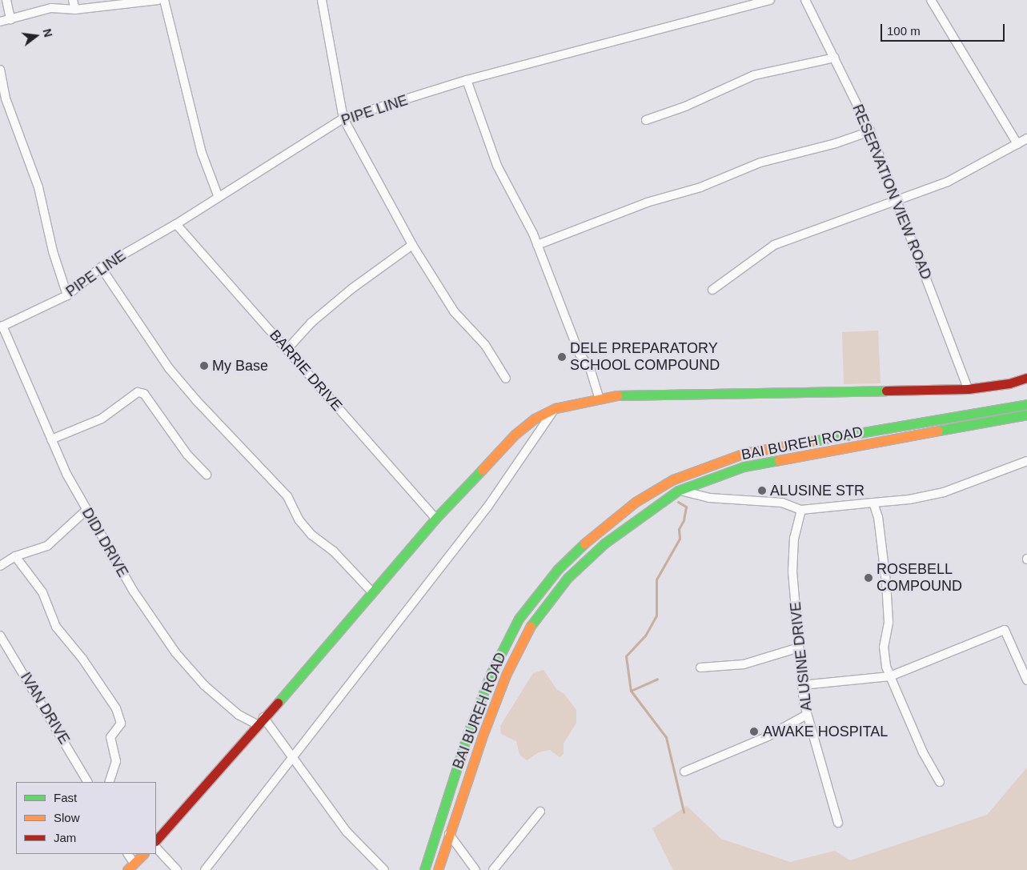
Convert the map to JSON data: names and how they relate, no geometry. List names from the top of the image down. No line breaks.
{"streets":{"main road":["BAI BUREH ROAD"],"street":["PIPE LINE","RESERVATION VIEW ROAD","BARRIE DRIVE","DIDI DRIVE","ALUSINE DRIVE","IVAN DRIVE"]},"crossings":[["PIPE LINE","BARRIE DRIVE"],["PIPE LINE","DIDI DRIVE"]],"places":["DELE PREPARATORY SCHOOL COMPOUND","My Base","ALUSINE STR","ROSEBELL COMPOUND","AWAKE HOSPITAL"],"legend":["Fast","Slow","Jam"],"scale_bar":"100 m","north":"right"}
